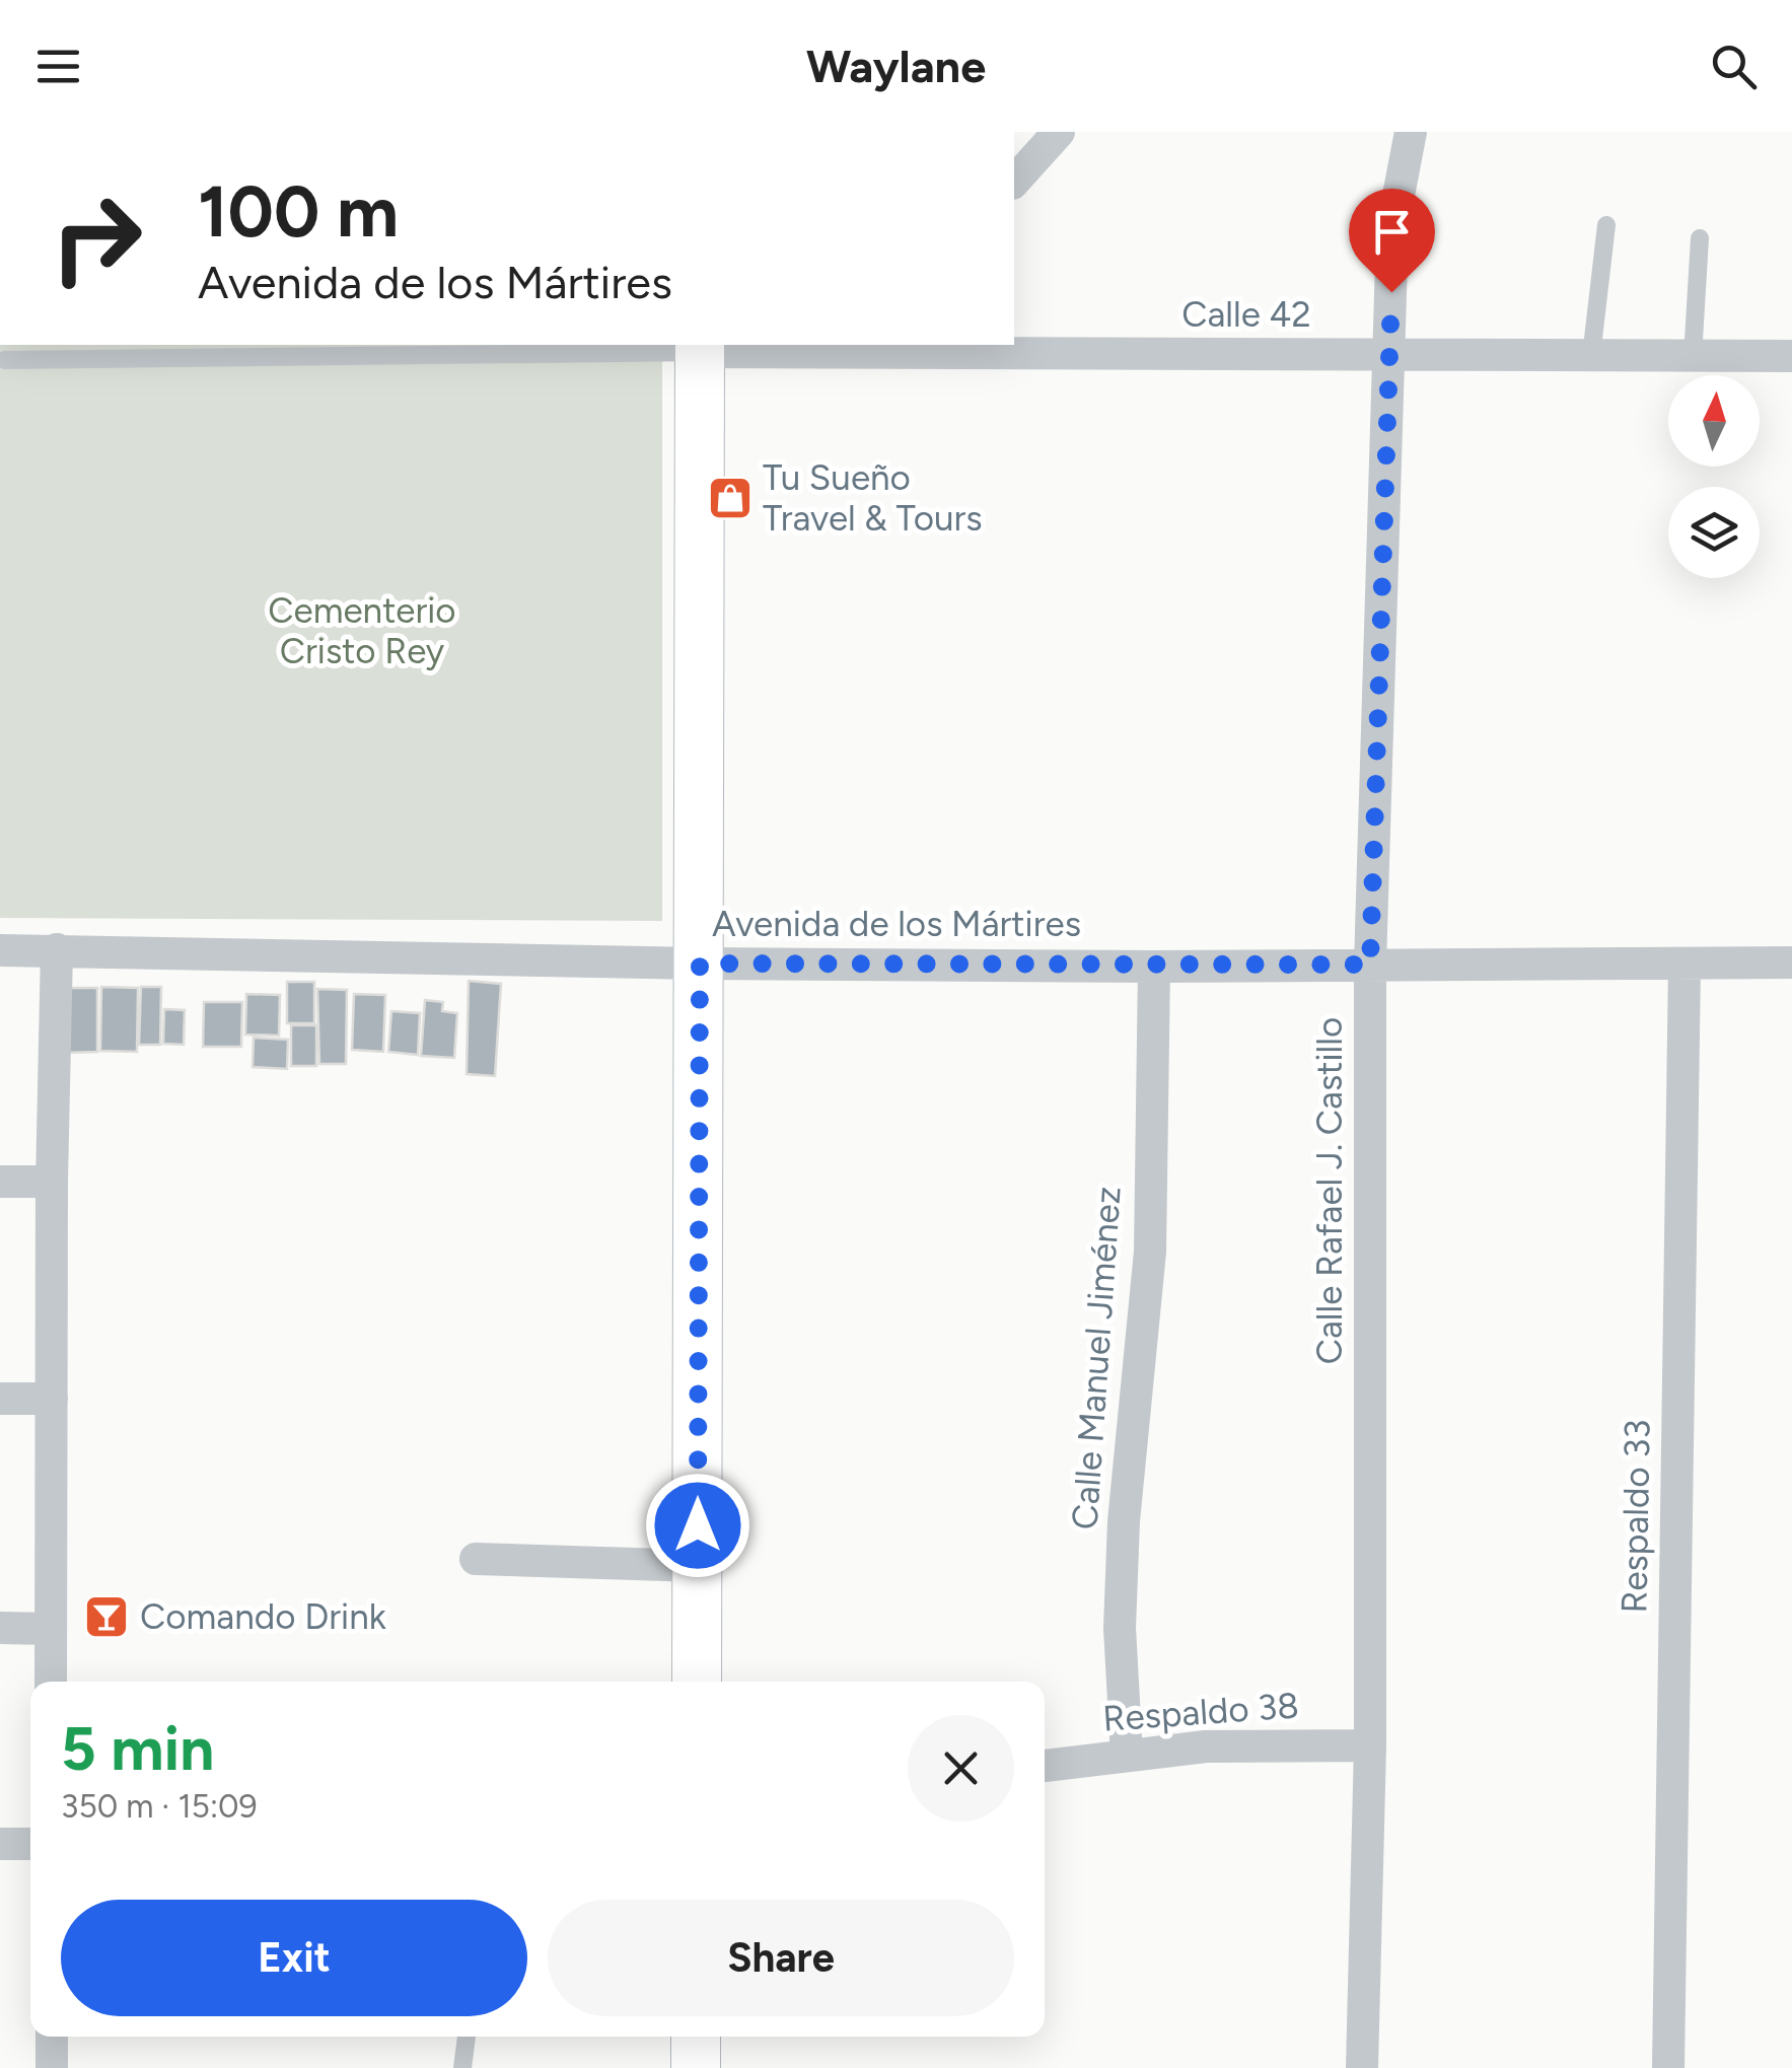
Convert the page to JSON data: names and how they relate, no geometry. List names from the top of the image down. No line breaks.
{"streets":{"street":["Calle 42","Avenida de los Mártires","Calle Rafael J. Castillo","Calle Manuel Jiménez","Respaldo 33","Respaldo 38"]},"crossings":[["Calle 42","Calle Rafael J. Castillo"],["Avenida de los Mártires","Calle Rafael J. Castillo"],["Avenida de los Mártires","Calle Manuel Jiménez"],["Avenida de los Mártires","Respaldo 33"],["Calle Rafael J. Castillo","Respaldo 38"],["Calle Manuel Jiménez","Respaldo 38"]],"parks":["Cementerio Cristo Rey"],"places":{"shop":["Tu Sueño Travel & Tours"],"bar":["Comando Drink"]},"north":"top","page":{"header":"Waylane","turn":["100 m","Avenida de los Mártires"],"heading":["5 min","350 m · 15:09"],"buttons":["Exit","Share"]}}
